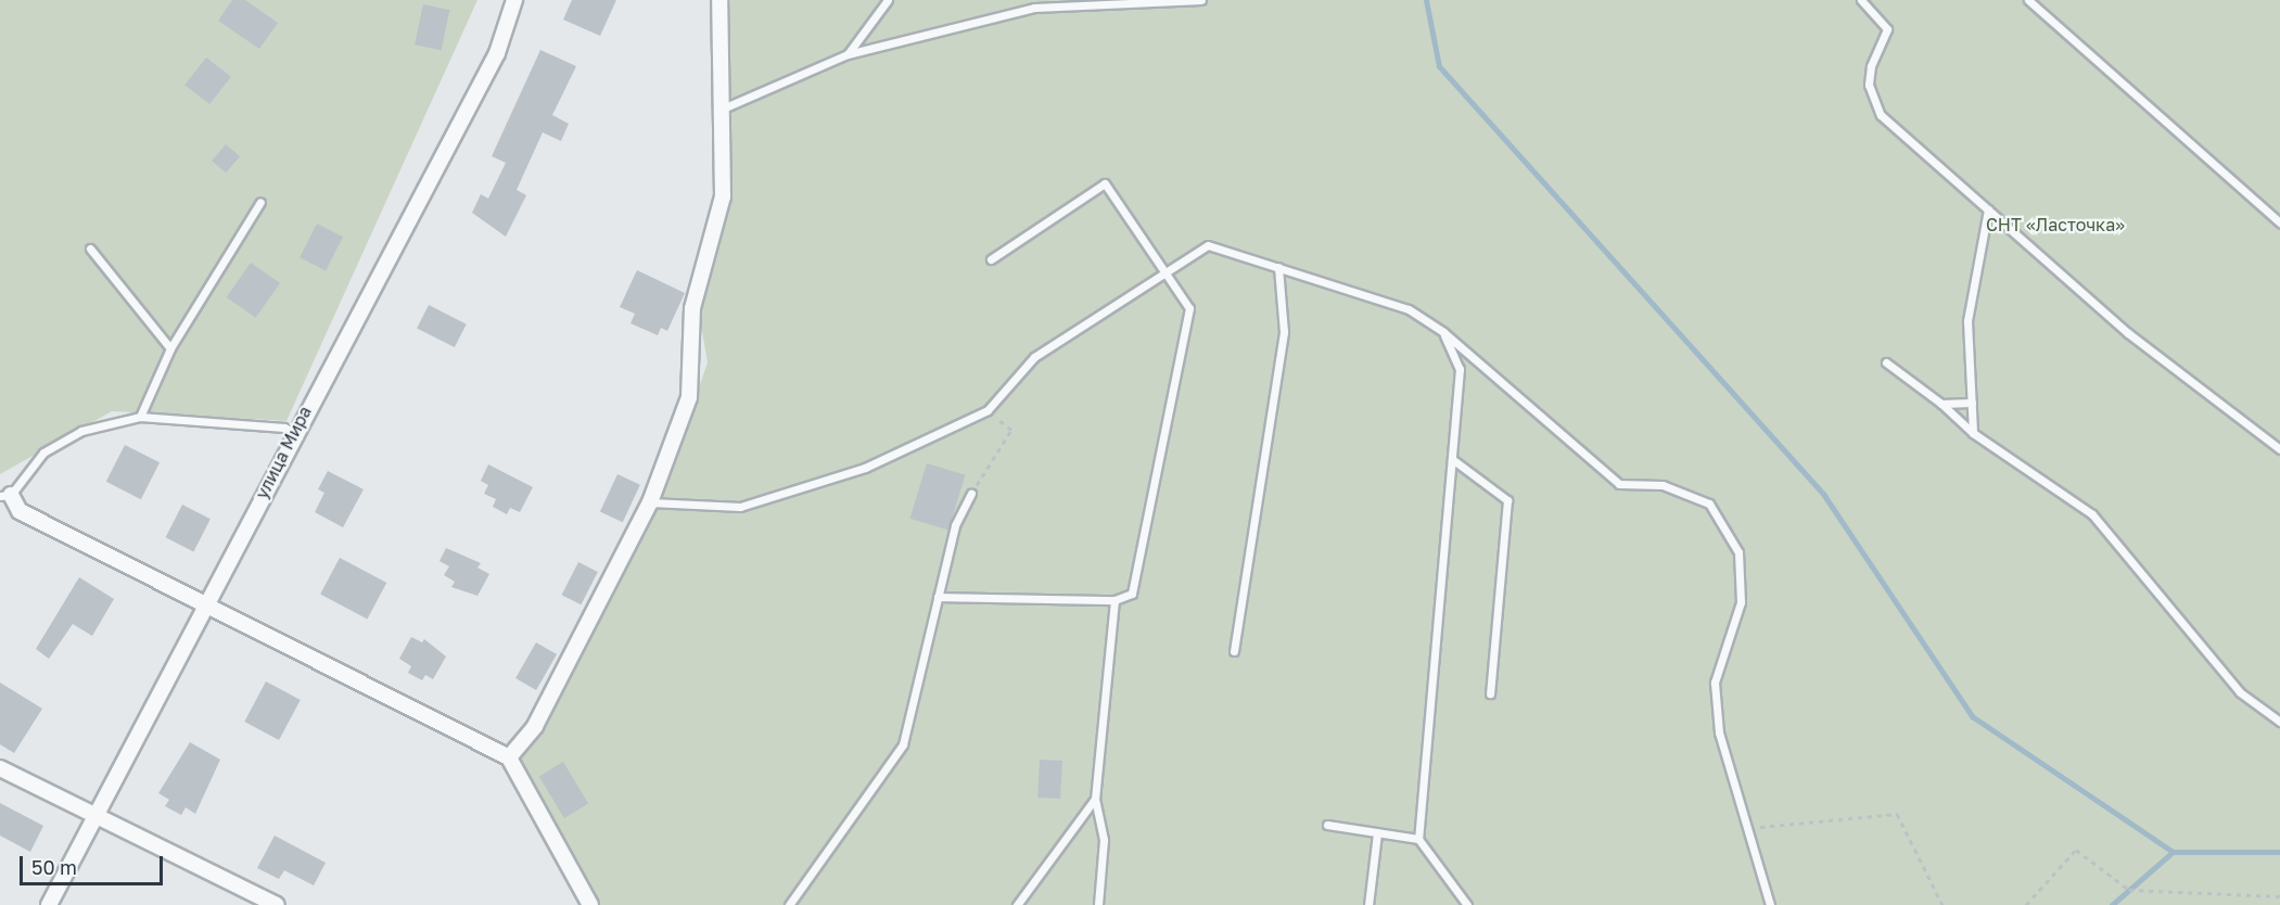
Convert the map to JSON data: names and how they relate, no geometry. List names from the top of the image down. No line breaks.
{"streets":{"street":["улица Мира"]},"parks":["СНТ «Ласточка»"],"scale_bar":"50 m"}
